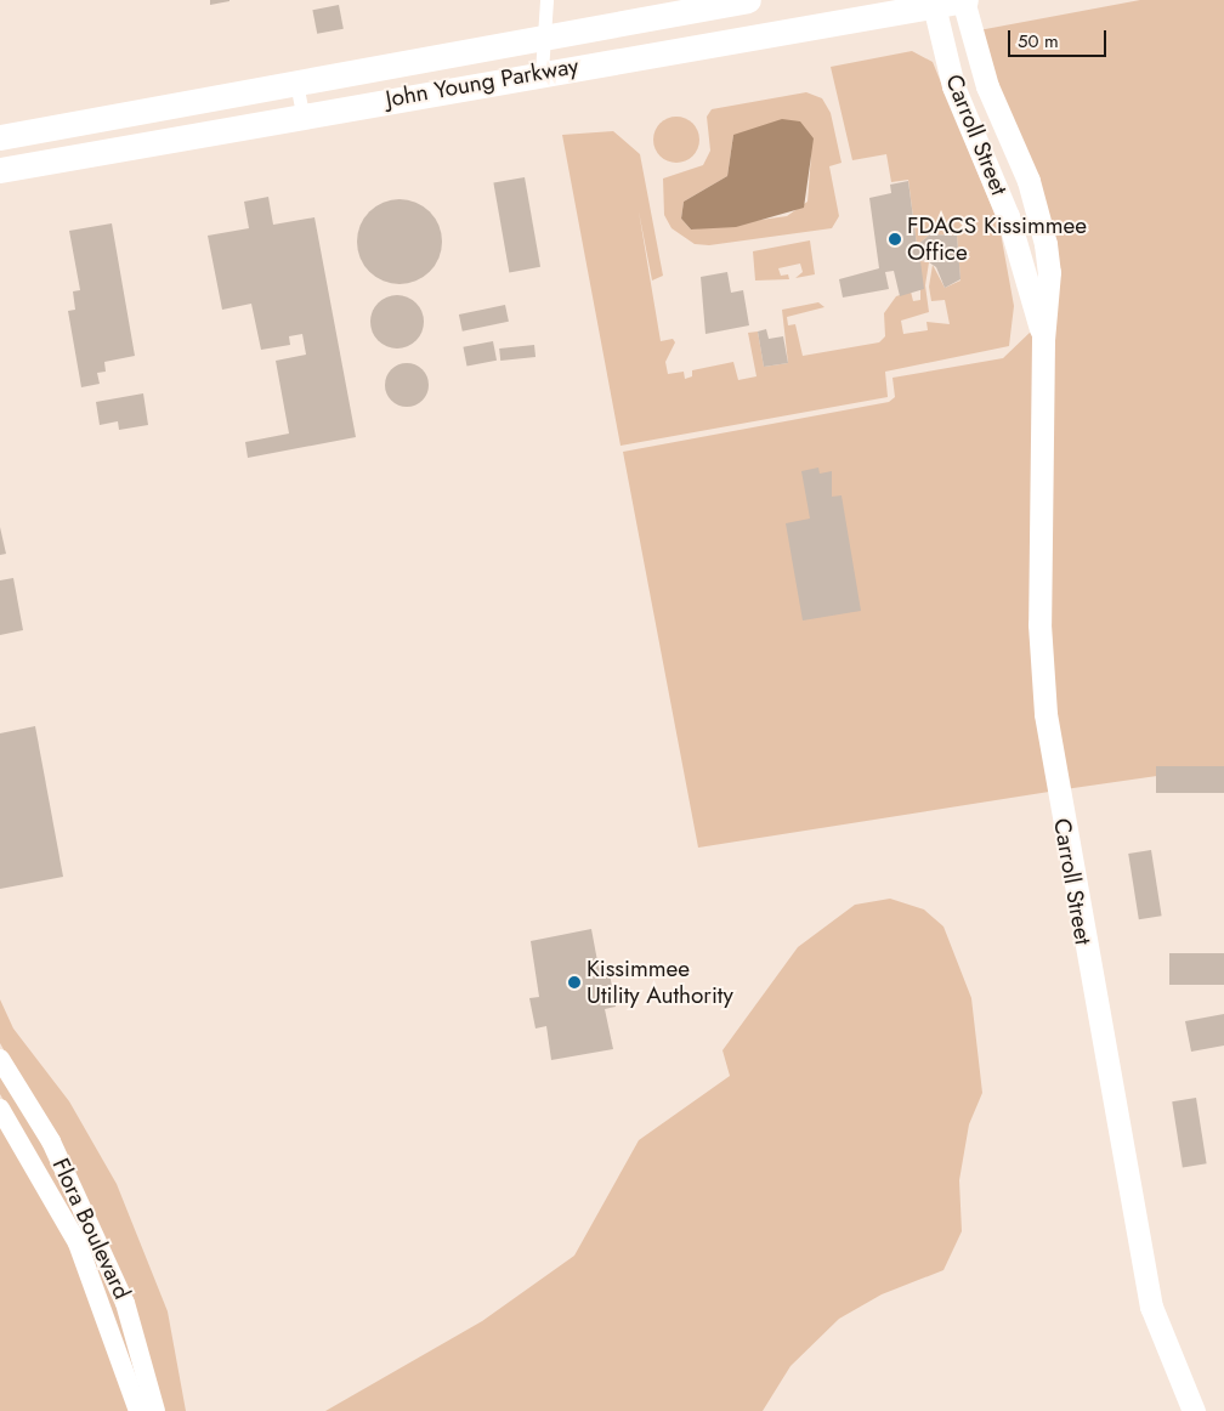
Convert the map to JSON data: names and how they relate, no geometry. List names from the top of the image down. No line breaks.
{"streets":{"highway":["John Young Parkway"],"main road":["Carroll Street"],"street":["Flora Boulevard"]},"crossings":[["John Young Parkway","Carroll Street"]],"places":["FDACS Kissimmee Office","Kissimmee Utility Authority"],"scale_bar":"50 m"}
